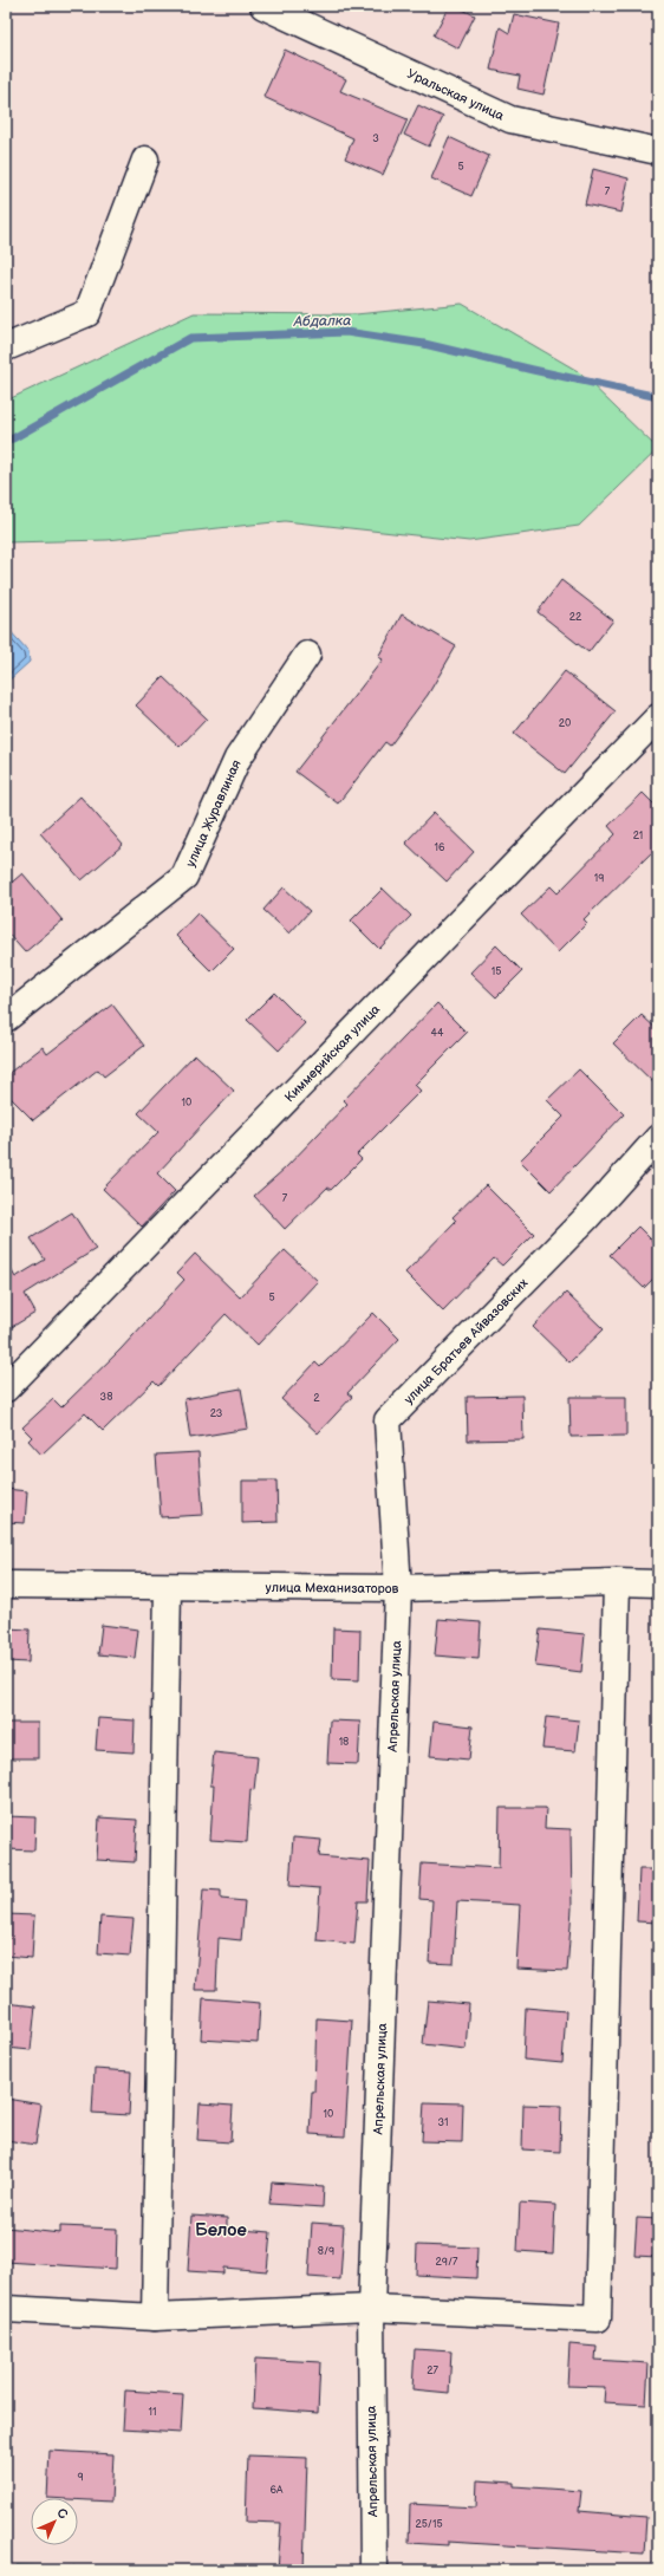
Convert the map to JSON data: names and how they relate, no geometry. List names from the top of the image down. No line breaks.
{"streets":{"street":["Уральская улица","улица Журавлиная","Киммерийская улица","улица Братьев Айвазовских","улица Механизаторов","Апрельская улица"]},"crossings":[["улица Братьев Айвазовских","улица Механизаторов"],["улица Братьев Айвазовских","Апрельская улица"],["улица Механизаторов","Апрельская улица"]],"districts":["Белое"],"water":["Абдалка"],"house_numbers":["3","5","7","22","20","21","16","19","15","44","10","7","5","38","2","23","18","10","31","8/9","29/7","27","11","9","6А","25/15"],"north":"top right"}
